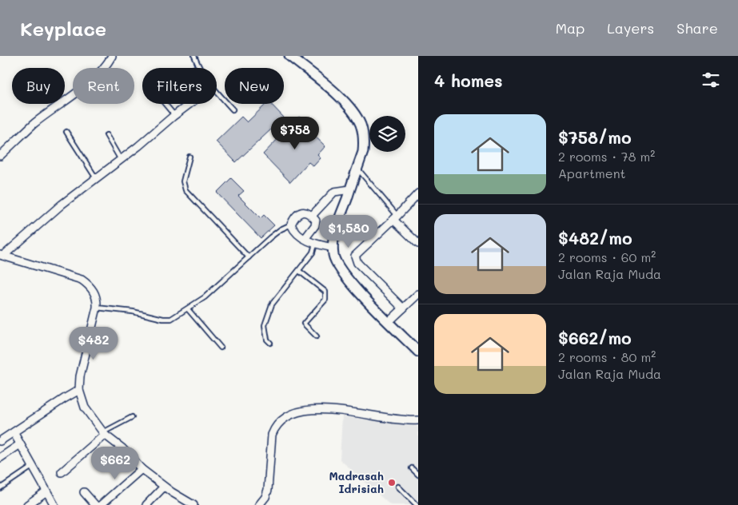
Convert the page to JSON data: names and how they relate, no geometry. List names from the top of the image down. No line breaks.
{"places":["Madrasah Idrisiah"],"page":{"header":"Keyplace","nav":["Map","Layers","Share"],"heading":"4 homes","chip":["Buy","Rent","Filters","New"],"list":[{"name":"$758/mo","note":"2 rooms · 78 m² · Apartment"},{"name":"$482/mo","note":"2 rooms · 60 m² · Jalan Raja Muda"},{"name":"$662/mo","note":"2 rooms · 80 m² · Jalan Raja Muda"}],"price":["$758","$1,580","$482","$662"]}}
